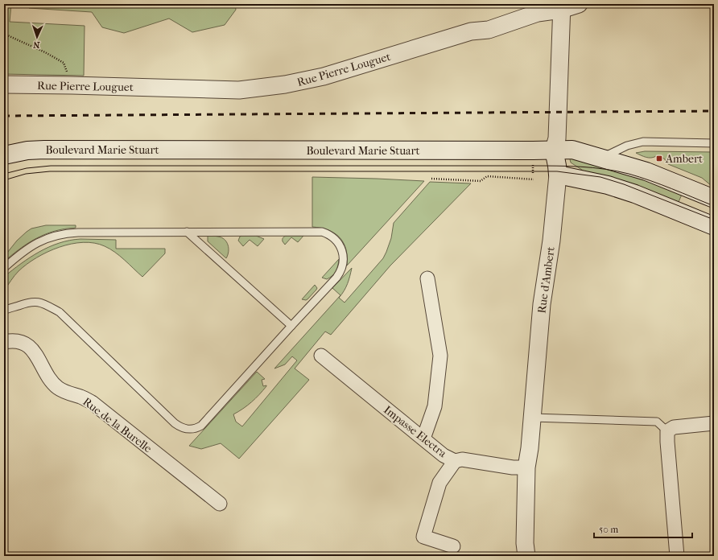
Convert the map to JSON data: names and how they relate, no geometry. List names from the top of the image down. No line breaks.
{"streets":{"main road":["Boulevard Marie Stuart","Rue d'Ambert"],"street":["Rue Pierre Louguet","Rue de la Burelle","Impasse Electra"]},"crossings":[["Rue Pierre Louguet","Rue d'Ambert"],["Boulevard Marie Stuart","Rue d'Ambert"],["Rue d'Ambert","Impasse Electra"]],"places":{"transit":["Ambert"]},"scale_bar":"50 m","north":"bottom"}
